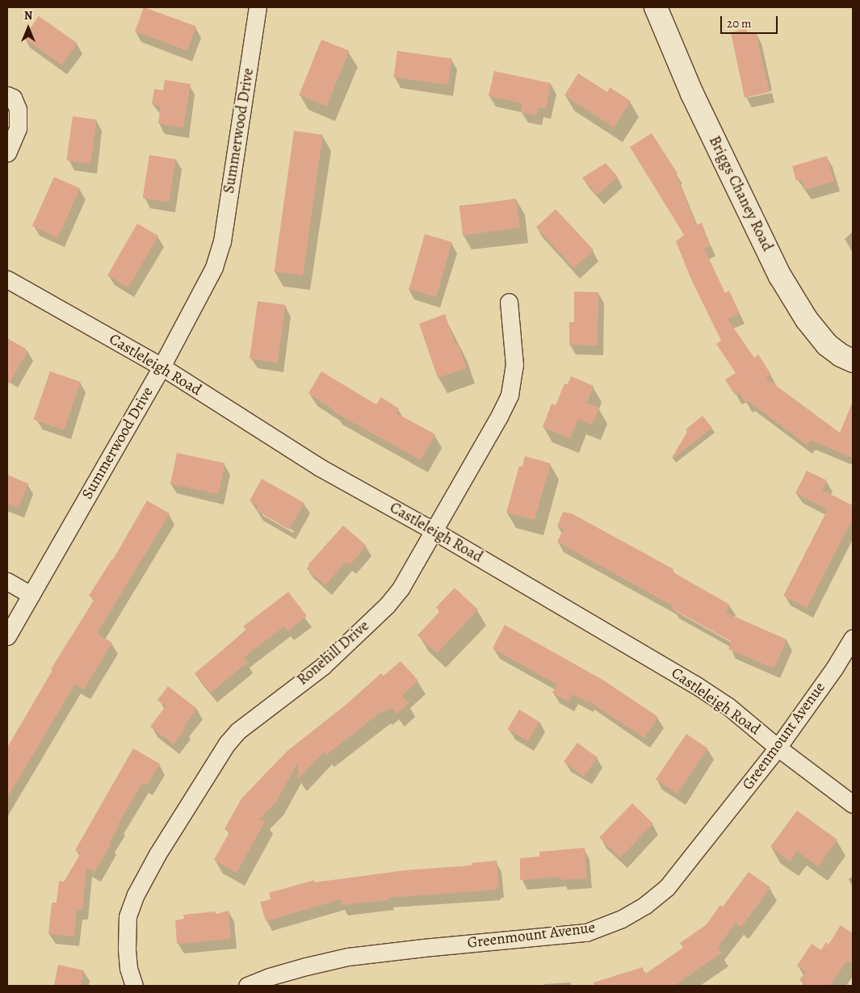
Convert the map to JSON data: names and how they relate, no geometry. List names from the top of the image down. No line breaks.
{"streets":{"main road":["Briggs Chaney Road"],"street":["Summerwood Drive","Castleleigh Road","Ronehill Drive","Greenmount Avenue"]},"crossings":[["Summerwood Drive","Castleleigh Road"],["Castleleigh Road","Ronehill Drive"],["Castleleigh Road","Greenmount Avenue"]],"scale_bar":"20 m","north":"top"}
